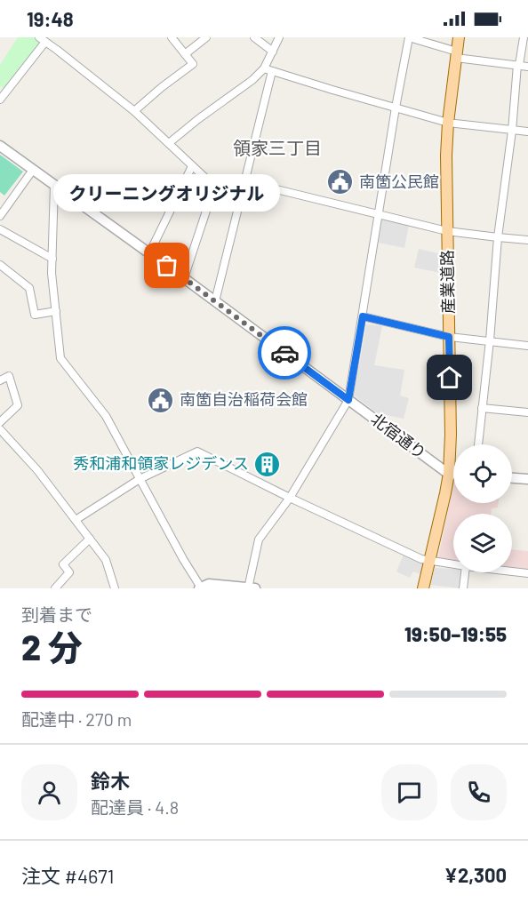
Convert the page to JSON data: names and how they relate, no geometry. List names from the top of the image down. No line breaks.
{"streets":{"main road":["産業道路"],"street":["北宿通り"]},"crossings":[["産業道路","北宿通り"]],"districts":["領家三丁目"],"places":{"public building":["南箇公民館","南箇自治稲荷会館"],"other":["クリーニングオリジナル"],"building":["秀和浦和領家レジデンス"]},"page":{"status":"19:48","bubble":"クリーニングオリジナル","heading":["2 分","到着まで","19:50–19:55"],"panel":["鈴木","配達員 · 4.8","注文 #4671","¥2,300"],"bar":"配達中 · 270 m"}}
